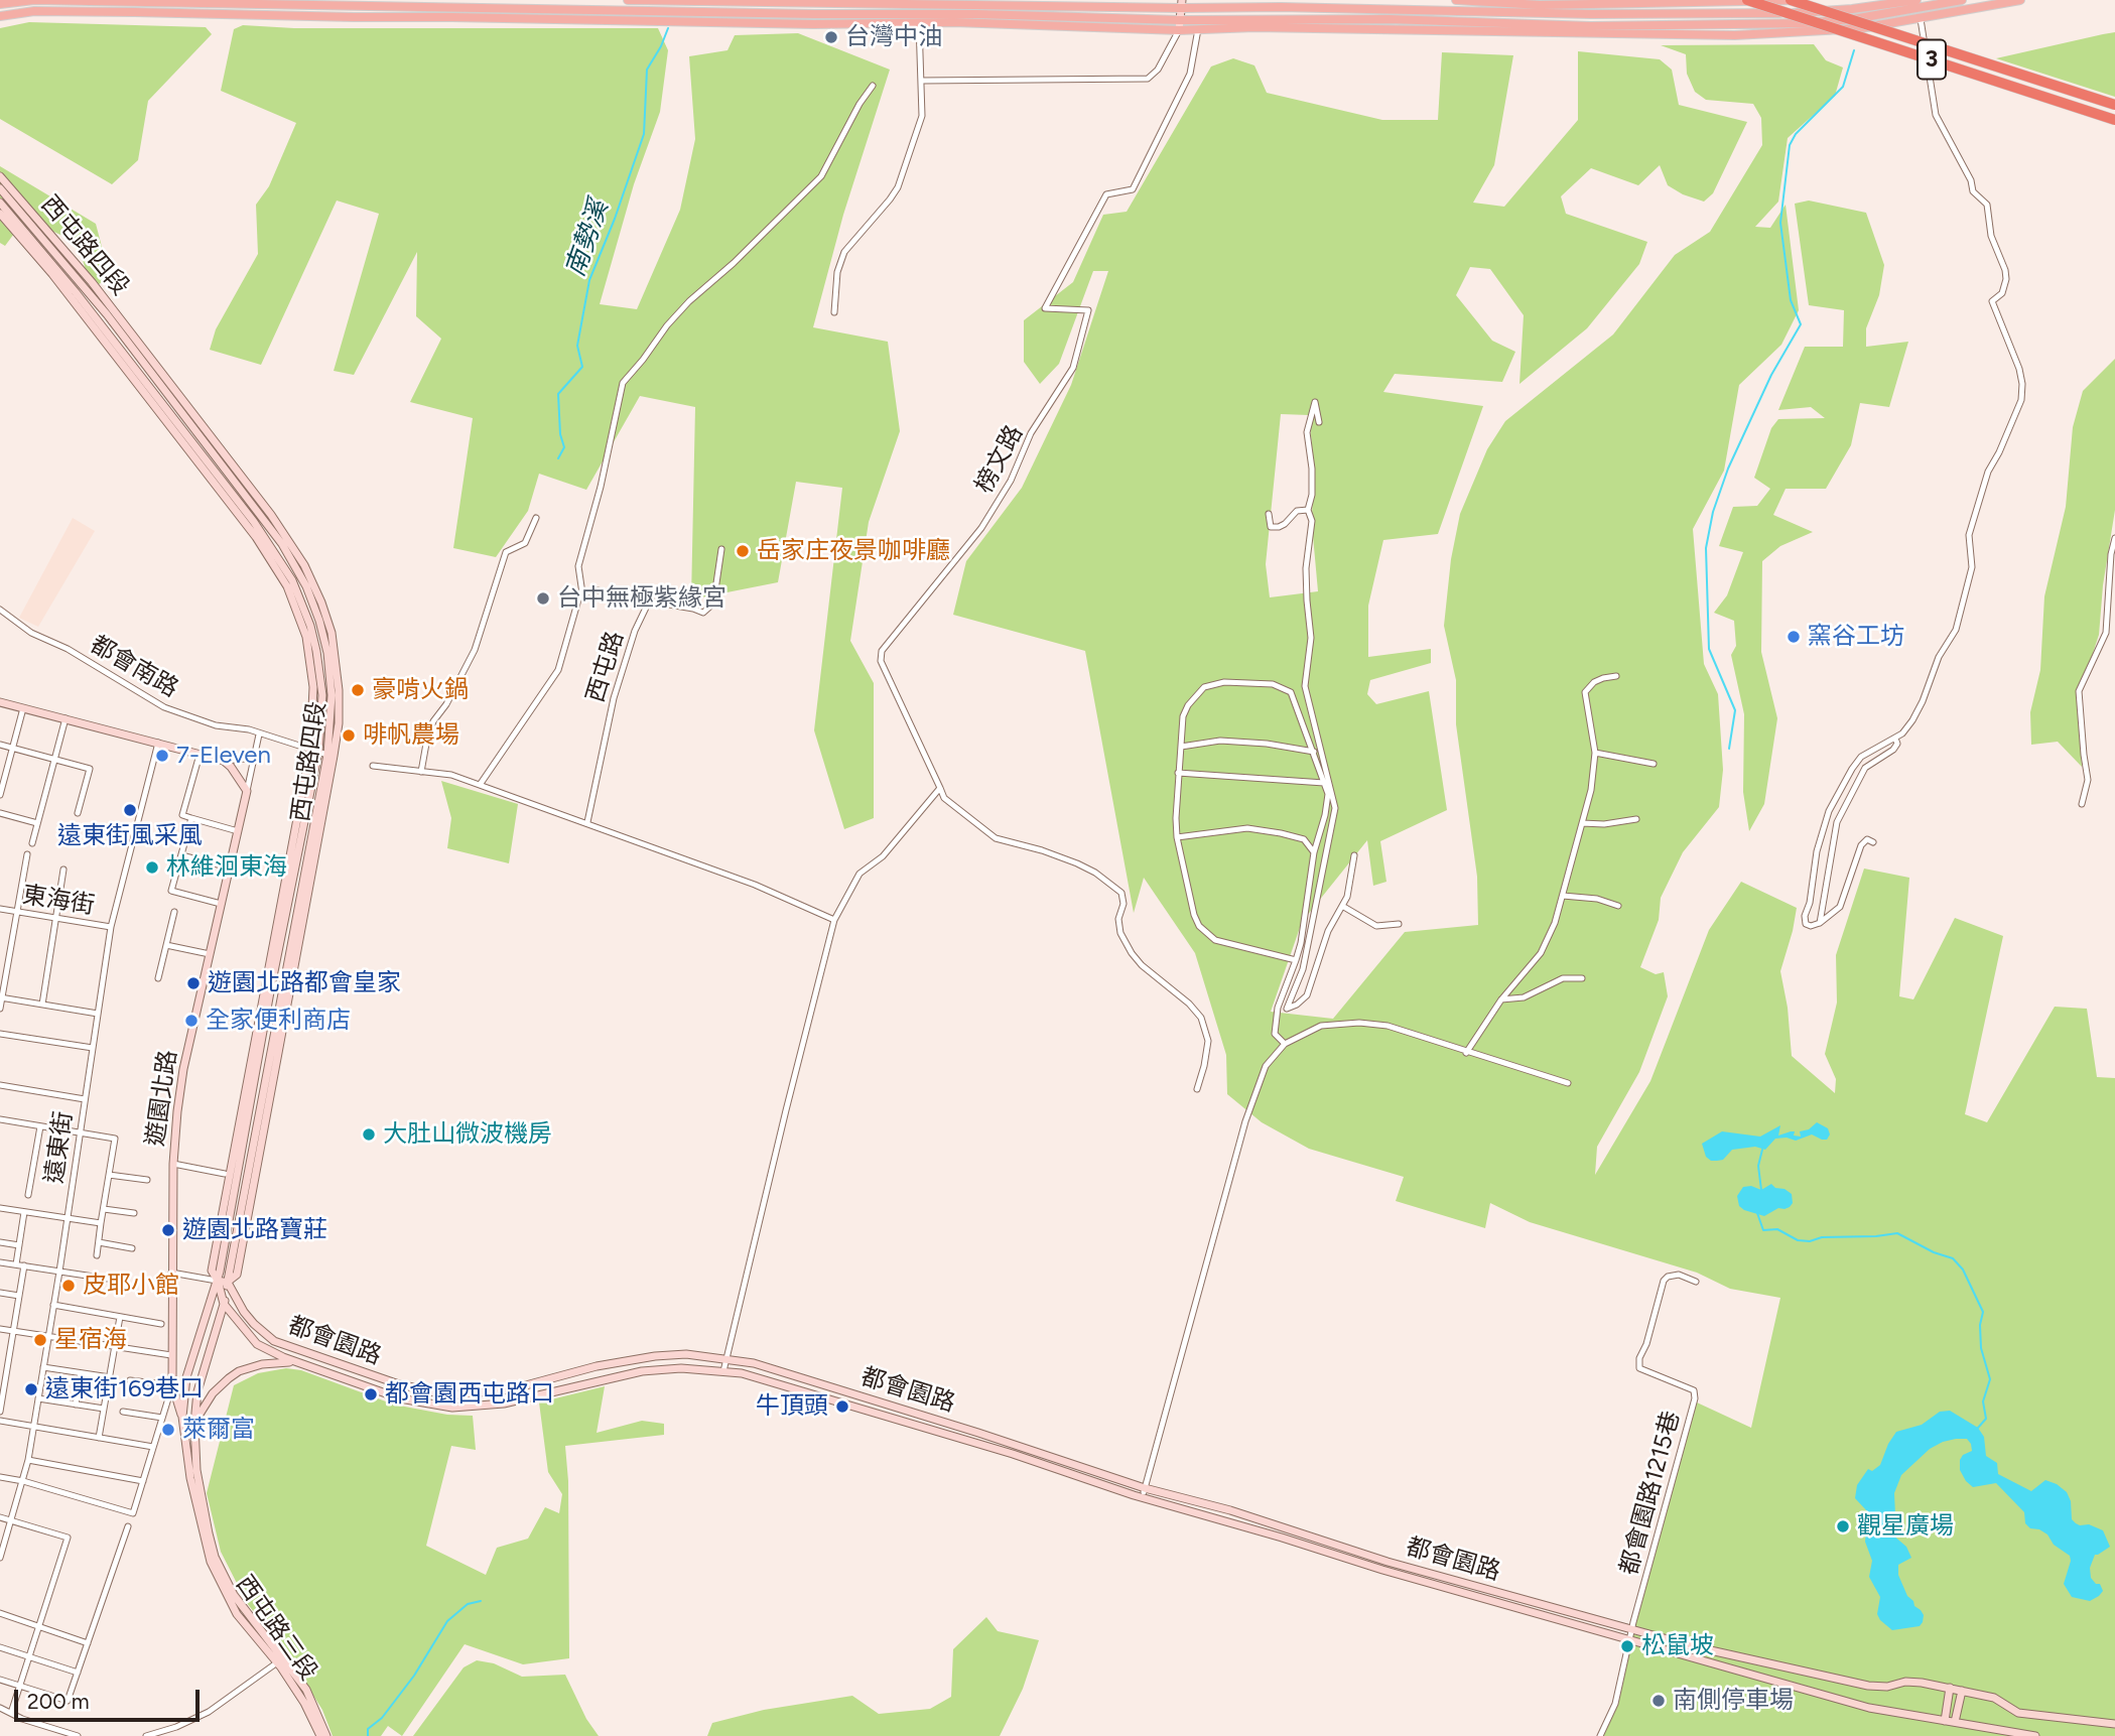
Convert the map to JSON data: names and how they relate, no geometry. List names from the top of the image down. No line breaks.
{"streets":{"highway":["3"],"street":["西屯路四段","榜文路","都會南路","西屯路","東海街","遊園北路","遠東街","都會園路","都會園路1215巷","西屯路三段"]},"crossings":[["西屯路四段","都會南路"],["西屯路四段","遊園北路"],["西屯路四段","都會園路"],["西屯路四段","西屯路三段"],["東海街","遠東街"],["遊園北路","西屯路三段"],["都會園路","都會園路1215巷"]],"water":["南勢溪"],"places":["台灣中油","岳家庄夜景咖啡廳","台中無極紫緣宮","窯谷工坊","豪啃火鍋","啡帆農場","7-Eleven","遠東街風采風","林維洄東海","遊園北路都會皇家","全家便利商店","大肚山微波機房","遊園北路寶莊","皮耶小館","星宿海","遠東街169巷口","都會園西屯路口","牛頂頭","萊爾富","觀星廣場","松鼠坡","南側停車場"],"scale_bar":"200 m"}
